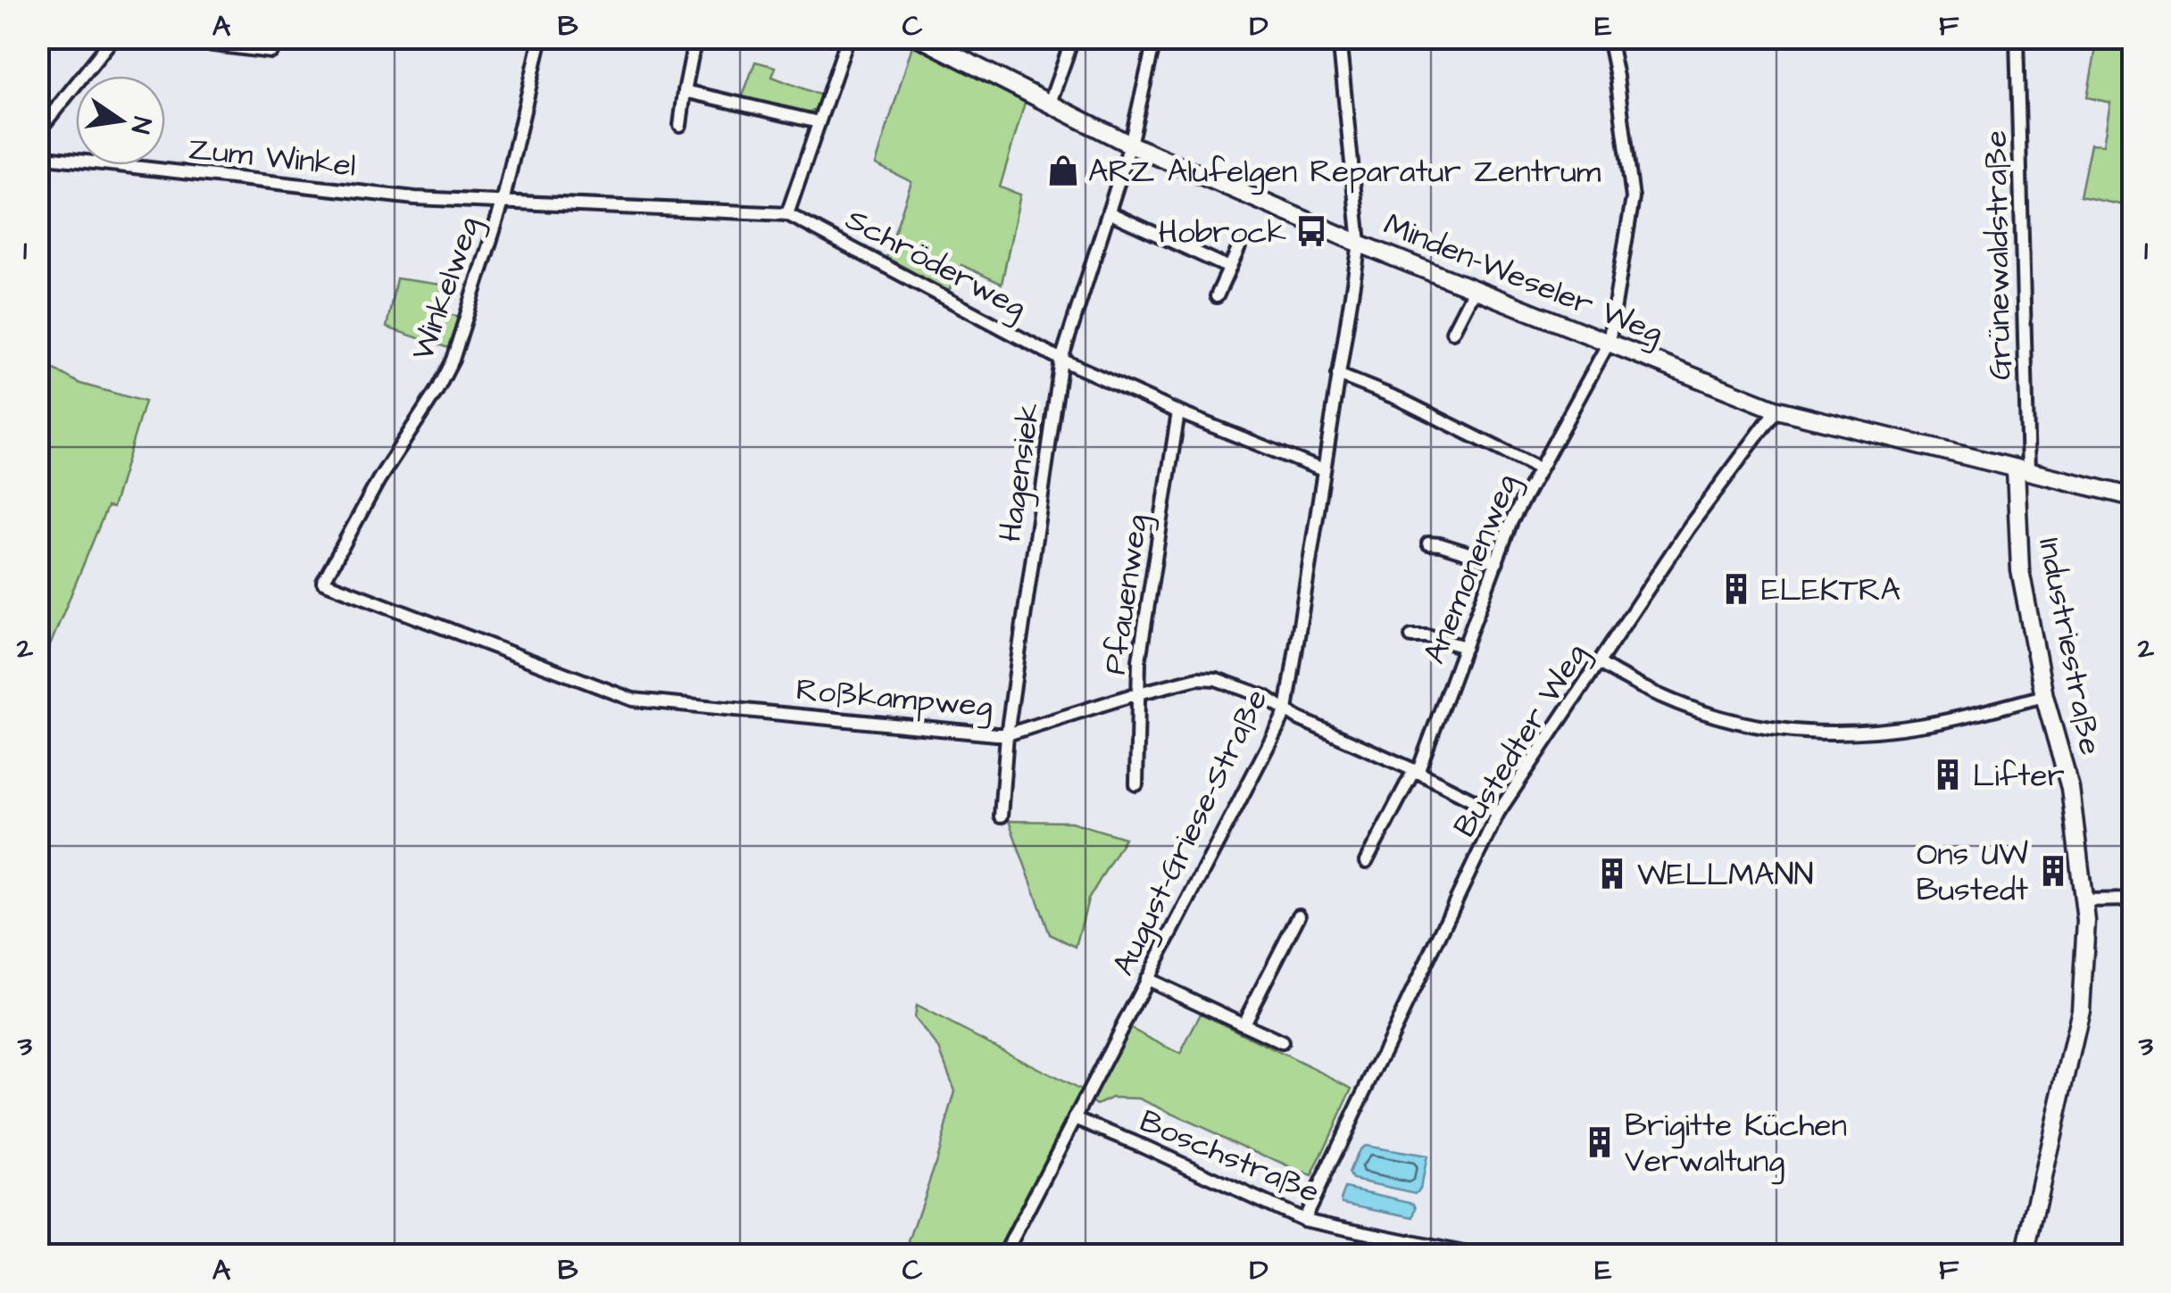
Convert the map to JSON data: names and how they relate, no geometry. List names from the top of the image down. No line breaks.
{"streets":{"street":["Zum Winkel","Grünewaldstraße","Schröderweg","Minden-Weseler Weg","Winkelweg","Hagensiek","Anemonenweg","Pfauenweg","Industriestraße","Roßkampweg","Bustedter Weg","August-Griese-Straße","Boschstraße"]},"crossings":[["Zum Winkel","Schröderweg"],["Zum Winkel","Winkelweg"],["Grünewaldstraße","Minden-Weseler Weg"],["Grünewaldstraße","Industriestraße"],["Schröderweg","Winkelweg"],["Schröderweg","Hagensiek"],["Schröderweg","Pfauenweg"],["Schröderweg","August-Griese-Straße"],["Minden-Weseler Weg","Hagensiek"],["Minden-Weseler Weg","Anemonenweg"],["Minden-Weseler Weg","Industriestraße"],["Minden-Weseler Weg","Bustedter Weg"],["Minden-Weseler Weg","August-Griese-Straße"],["Winkelweg","Roßkampweg"],["Hagensiek","Roßkampweg"],["Anemonenweg","Roßkampweg"],["Pfauenweg","Roßkampweg"],["Roßkampweg","Bustedter Weg"],["Roßkampweg","August-Griese-Straße"],["Bustedter Weg","Boschstraße"],["August-Griese-Straße","Boschstraße"]],"places":{"shop":["ARZ Alufelgen Reparatur Zentrum"],"bus stop":["Hobrock"],"building":["ELEKTRA","Lifter","Ons UW Bustedt","WELLMANN","Brigitte Küchen Verwaltung"]},"north":"right","grid":{"columns":["A","B","C","D","E","F"],"rows":["1","2","3"]}}
